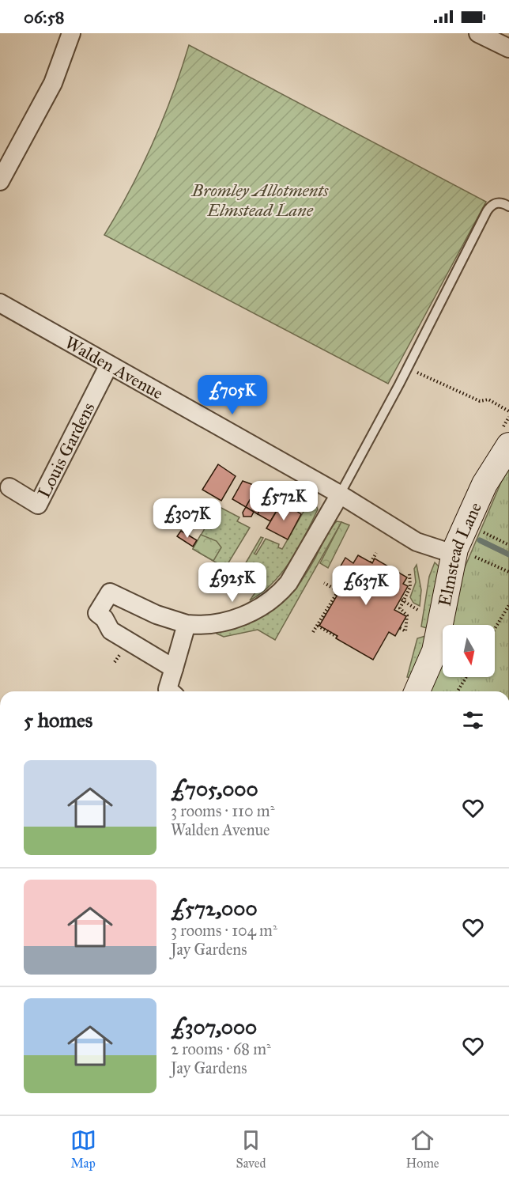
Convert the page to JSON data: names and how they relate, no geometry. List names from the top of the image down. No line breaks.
{"streets":{"street":["Walden Avenue","Louis Gardens","Elmstead Lane"]},"crossings":[["Walden Avenue","Louis Gardens"],["Walden Avenue","Elmstead Lane"]],"parks":["Bromley Allotments Elmstead Lane"],"north":"bottom","page":{"status":"06:58","price":["£705K","£572K","£307K","£925K","£637K"],"heading":"5 homes","list":[{"name":"£705,000","note":"3 rooms · 110 m² · Walden Avenue"},{"name":"£572,000","note":"3 rooms · 104 m² · Jay Gardens"},{"name":"£307,000","note":"2 rooms · 68 m² · Jay Gardens"}],"tabs":["Map","Saved","Home"]}}
